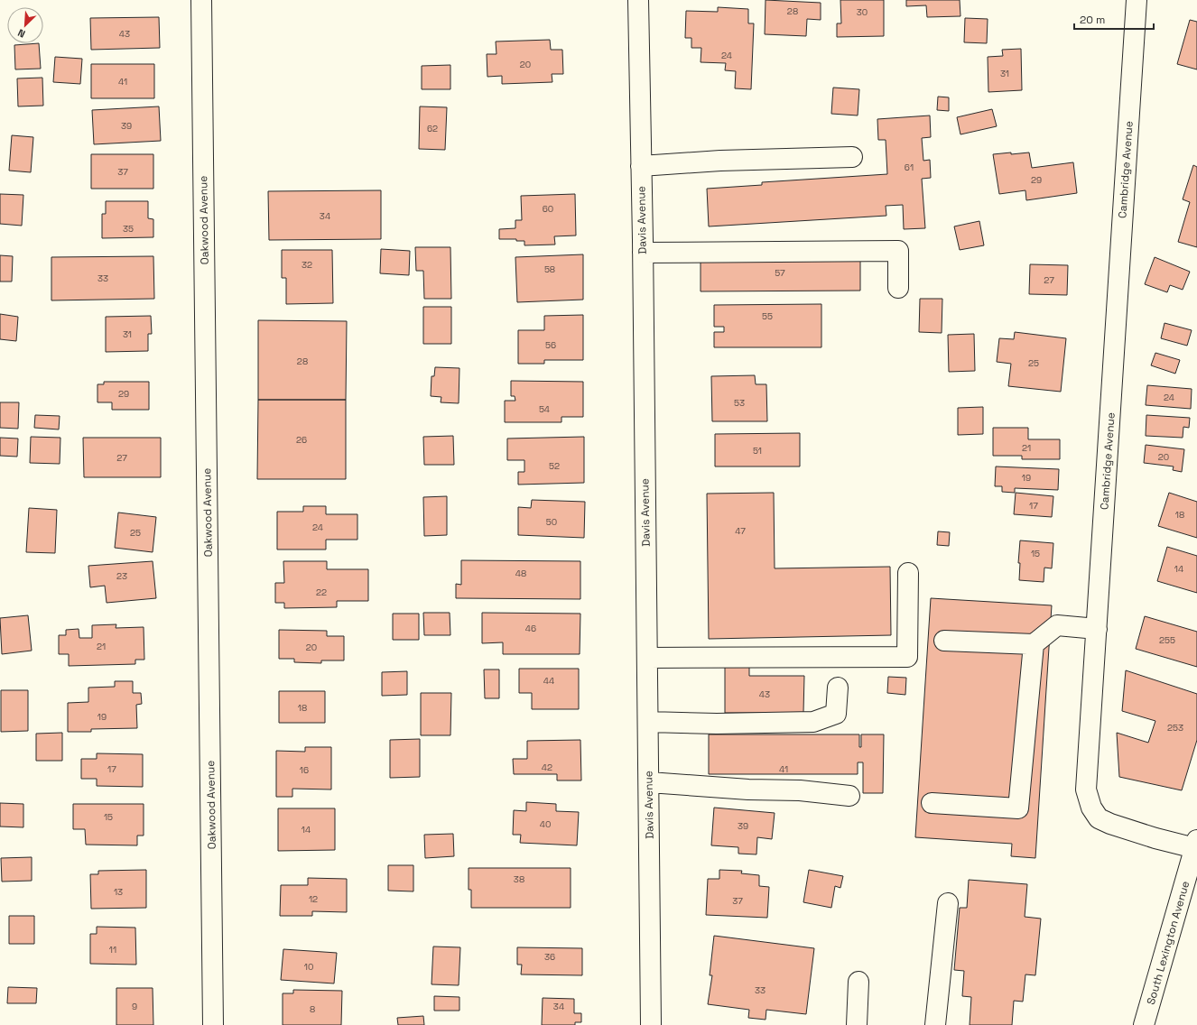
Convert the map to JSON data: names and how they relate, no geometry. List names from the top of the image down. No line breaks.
{"streets":{"street":["Cambridge Avenue","Oakwood Avenue","Davis Avenue","South Lexington Avenue"]},"crossings":[["Cambridge Avenue","South Lexington Avenue"]],"house_numbers":["28","30","43","24","20","31","41","39","62","61","37","29","60","34","35","32","58","57","33","27","55","31","56","28","25","29","24","53","54","26","21","51","20","27","52","19","17","18","50","24","47","25","15","14","48","23","22","46","255","21","20","44","43","18","19","253","42","17","41","16","15","40","39","14","38","13","12","37","11","36","10","33","9","34","8"],"scale_bar":"20 m","north":"bottom left"}
